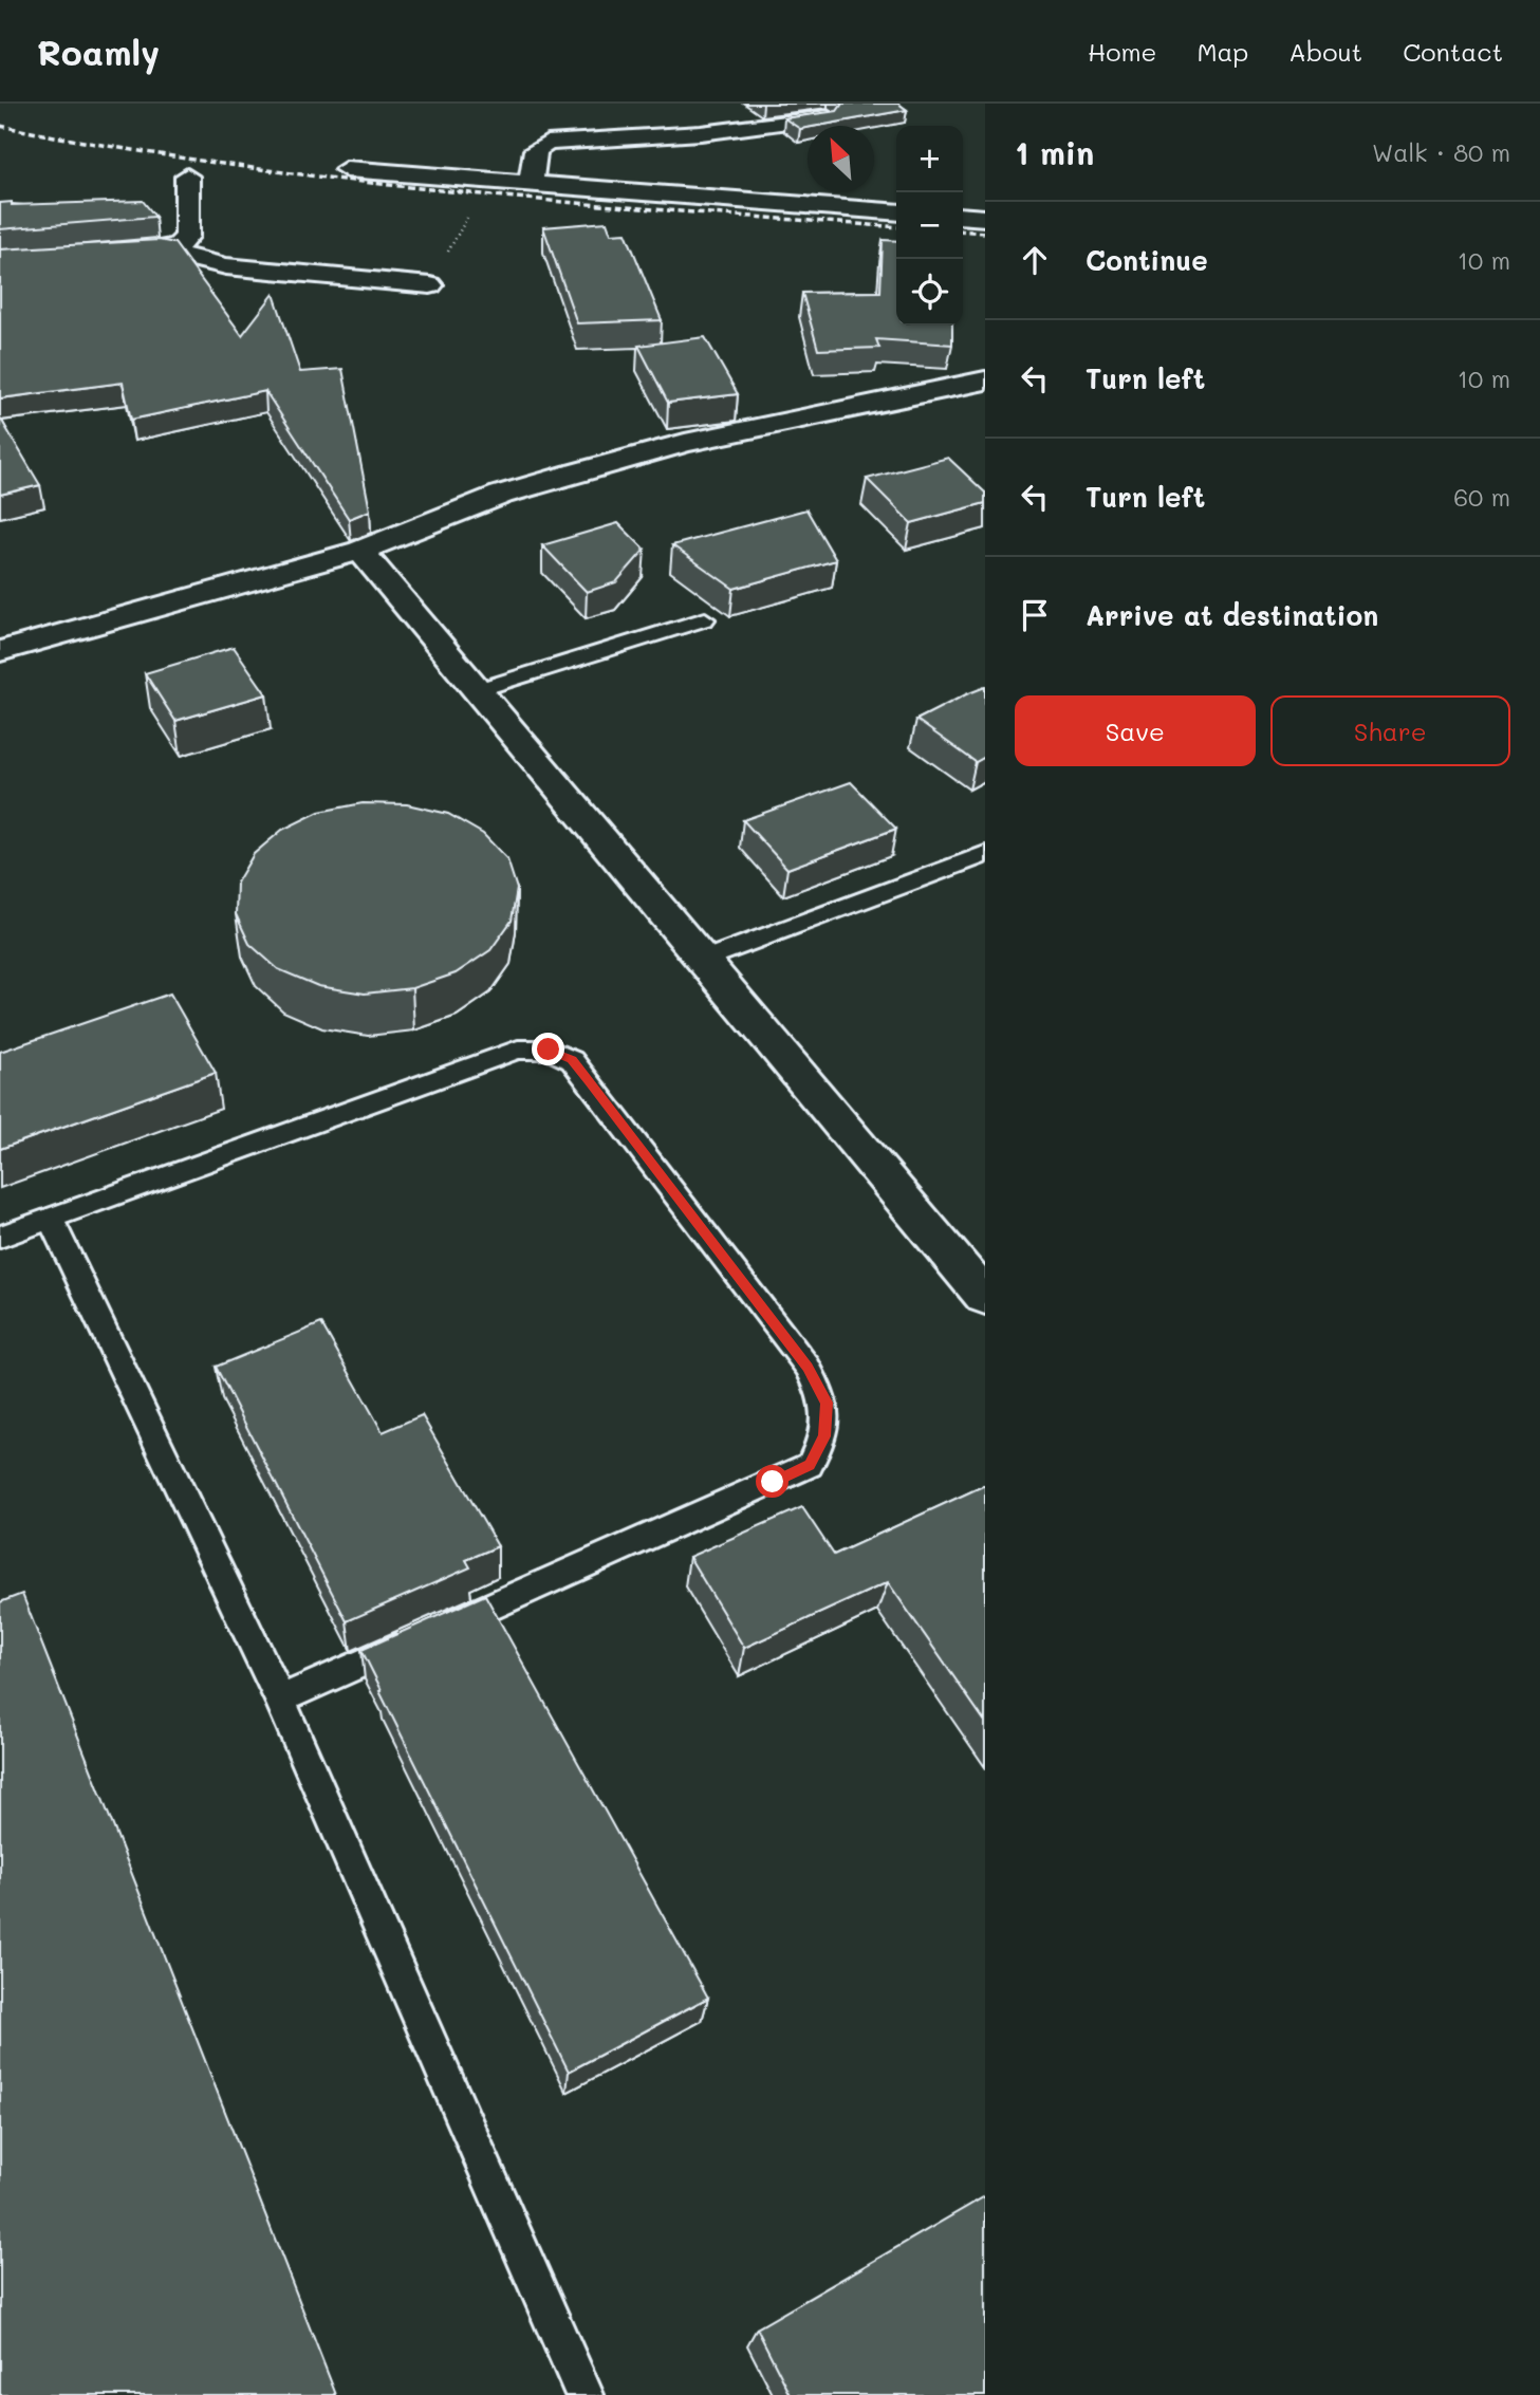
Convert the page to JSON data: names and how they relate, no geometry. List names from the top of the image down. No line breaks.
{"north":"top left","page":{"header":"Roamly","nav":["Home","Map","About","Contact"],"heading":["1 min","Walk · 80 m"],"map_buttons":["+","−"],"list":[["Continue","10 m"],["Turn left","10 m"],["Turn left","60 m"],"Arrive at destination"],"buttons":["Save","Share"]}}
